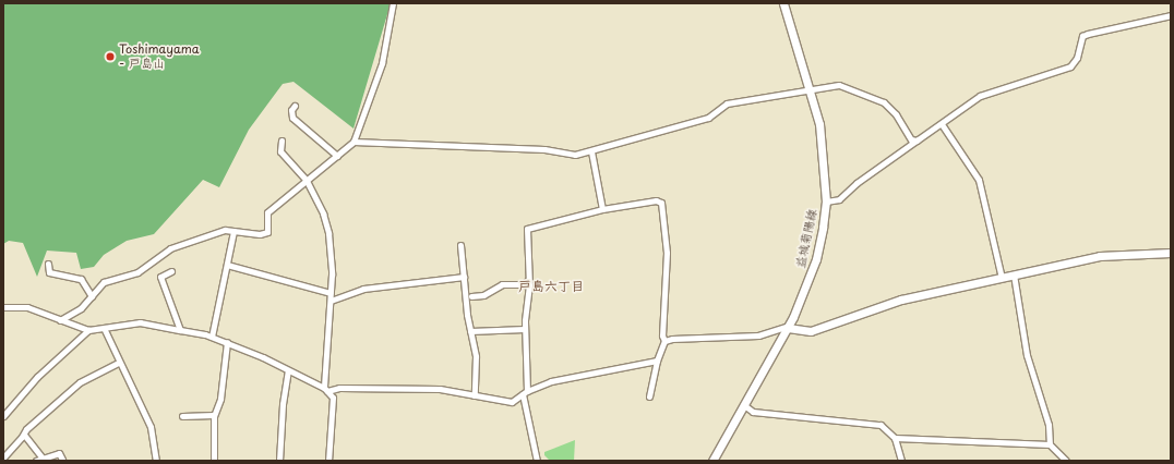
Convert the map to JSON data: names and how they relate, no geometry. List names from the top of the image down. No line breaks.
{"streets":{"main road":["益城菊陽線"]},"districts":["戸島六丁目"],"places":["Toshimayama - 戸島山"]}
